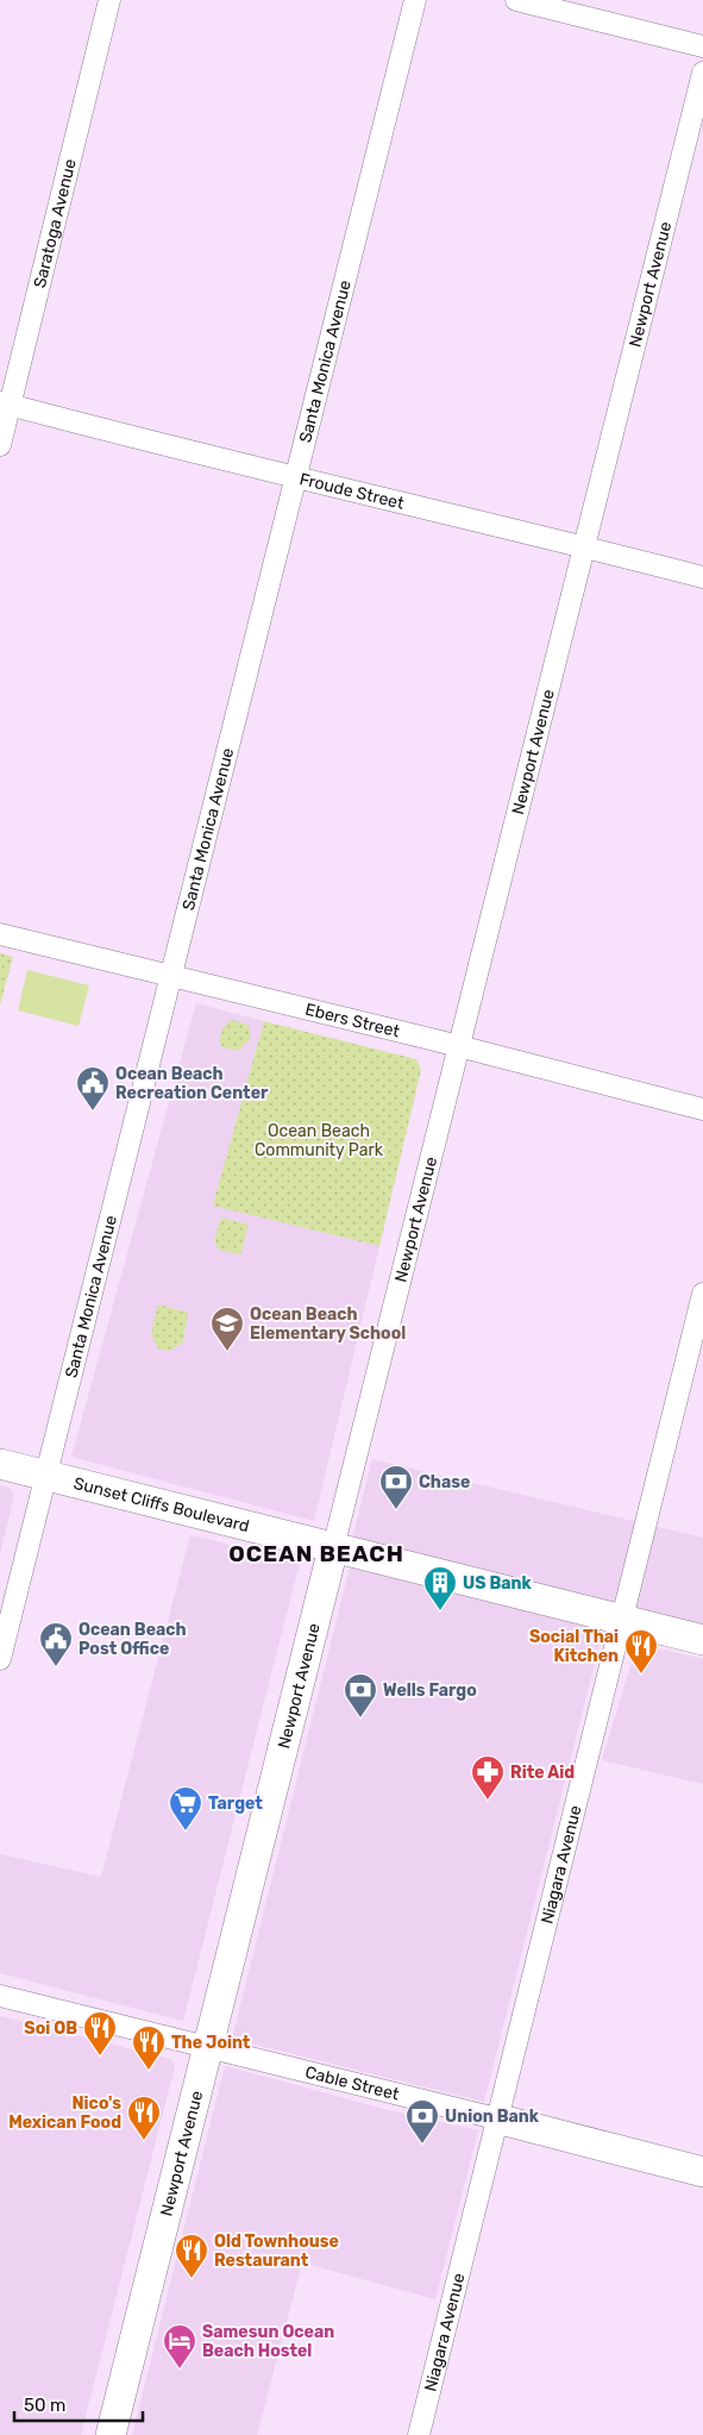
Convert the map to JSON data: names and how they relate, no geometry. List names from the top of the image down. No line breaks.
{"streets":{"street":["Saratoga Avenue","Newport Avenue","Santa Monica Avenue","Froude Street","Ebers Street","Sunset Cliffs Boulevard","Niagara Avenue","Cable Street"]},"crossings":[["Saratoga Avenue","Froude Street"],["Newport Avenue","Froude Street"],["Newport Avenue","Ebers Street"],["Newport Avenue","Sunset Cliffs Boulevard"],["Newport Avenue","Cable Street"],["Santa Monica Avenue","Froude Street"],["Santa Monica Avenue","Ebers Street"],["Santa Monica Avenue","Sunset Cliffs Boulevard"],["Sunset Cliffs Boulevard","Niagara Avenue"],["Niagara Avenue","Cable Street"]],"districts":["OCEAN BEACH"],"parks":["Ocean Beach Community Park"],"places":{"public building":["Ocean Beach Recreation Center","Ocean Beach Post Office"],"school or university":["Ocean Beach Elementary School"],"bank":["Chase","Wells Fargo","Union Bank"],"building":["US Bank"],"restaurant":["Social Thai Kitchen","Soi OB","The Joint","Nico's Mexican Food","Old Townhouse Restaurant"],"pharmacy":["Rite Aid"],"supermarket":["Target"],"hotel":["Samesun Ocean Beach Hostel"]},"scale_bar":"50 m"}
